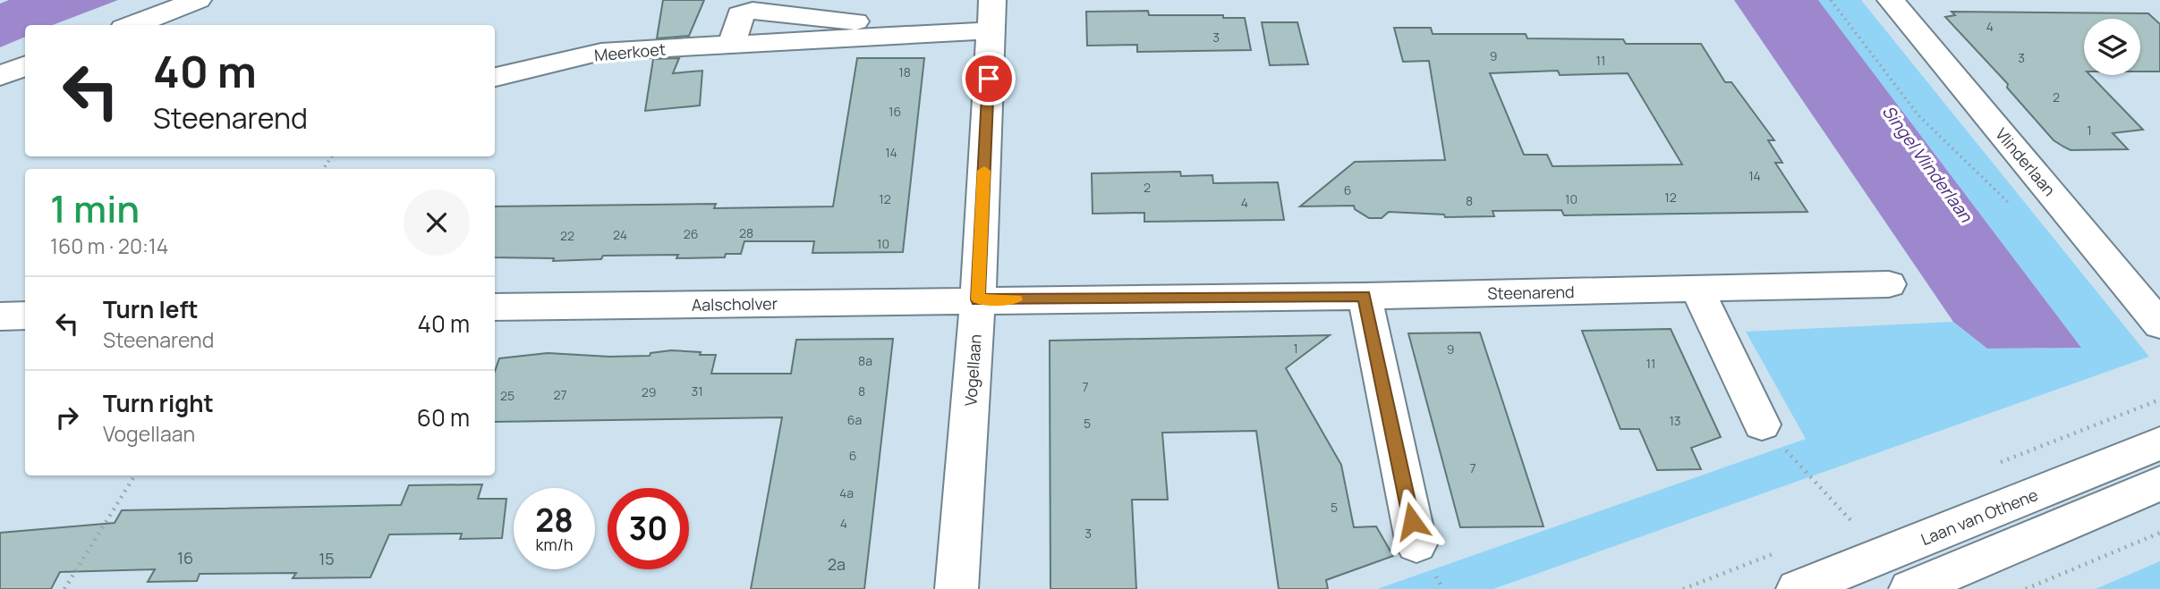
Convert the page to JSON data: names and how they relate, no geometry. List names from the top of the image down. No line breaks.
{"streets":{"street":["Meerkoet","Vlinderlaan","Steenarend","Aalscholver","Vogellaan","Laan van Othene"]},"crossings":[["Meerkoet","Vogellaan"],["Steenarend","Aalscholver"],["Steenarend","Vogellaan"],["Aalscholver","Vogellaan"]],"water":["Singel Vlinderlaan"],"house_numbers":["4","3","9","3","11","18","2","16","1","14","14","2","6","12","12","10","8","4","28","26","24","22","10","1","9","8a","11","7","31","8","29","27","25","6a","13","5","6","7","4a","5","4","3","16","15","2a"],"page":{"turn":["40 m","Steenarend"],"heading":["1 min","160 m · 20:14"],"list":[{"name":"Turn left","note":"Steenarend","value":"40 m"},{"name":"Turn right","note":"Vogellaan","value":"60 m"}],"speed":"28 km/h","limit":"30"}}
